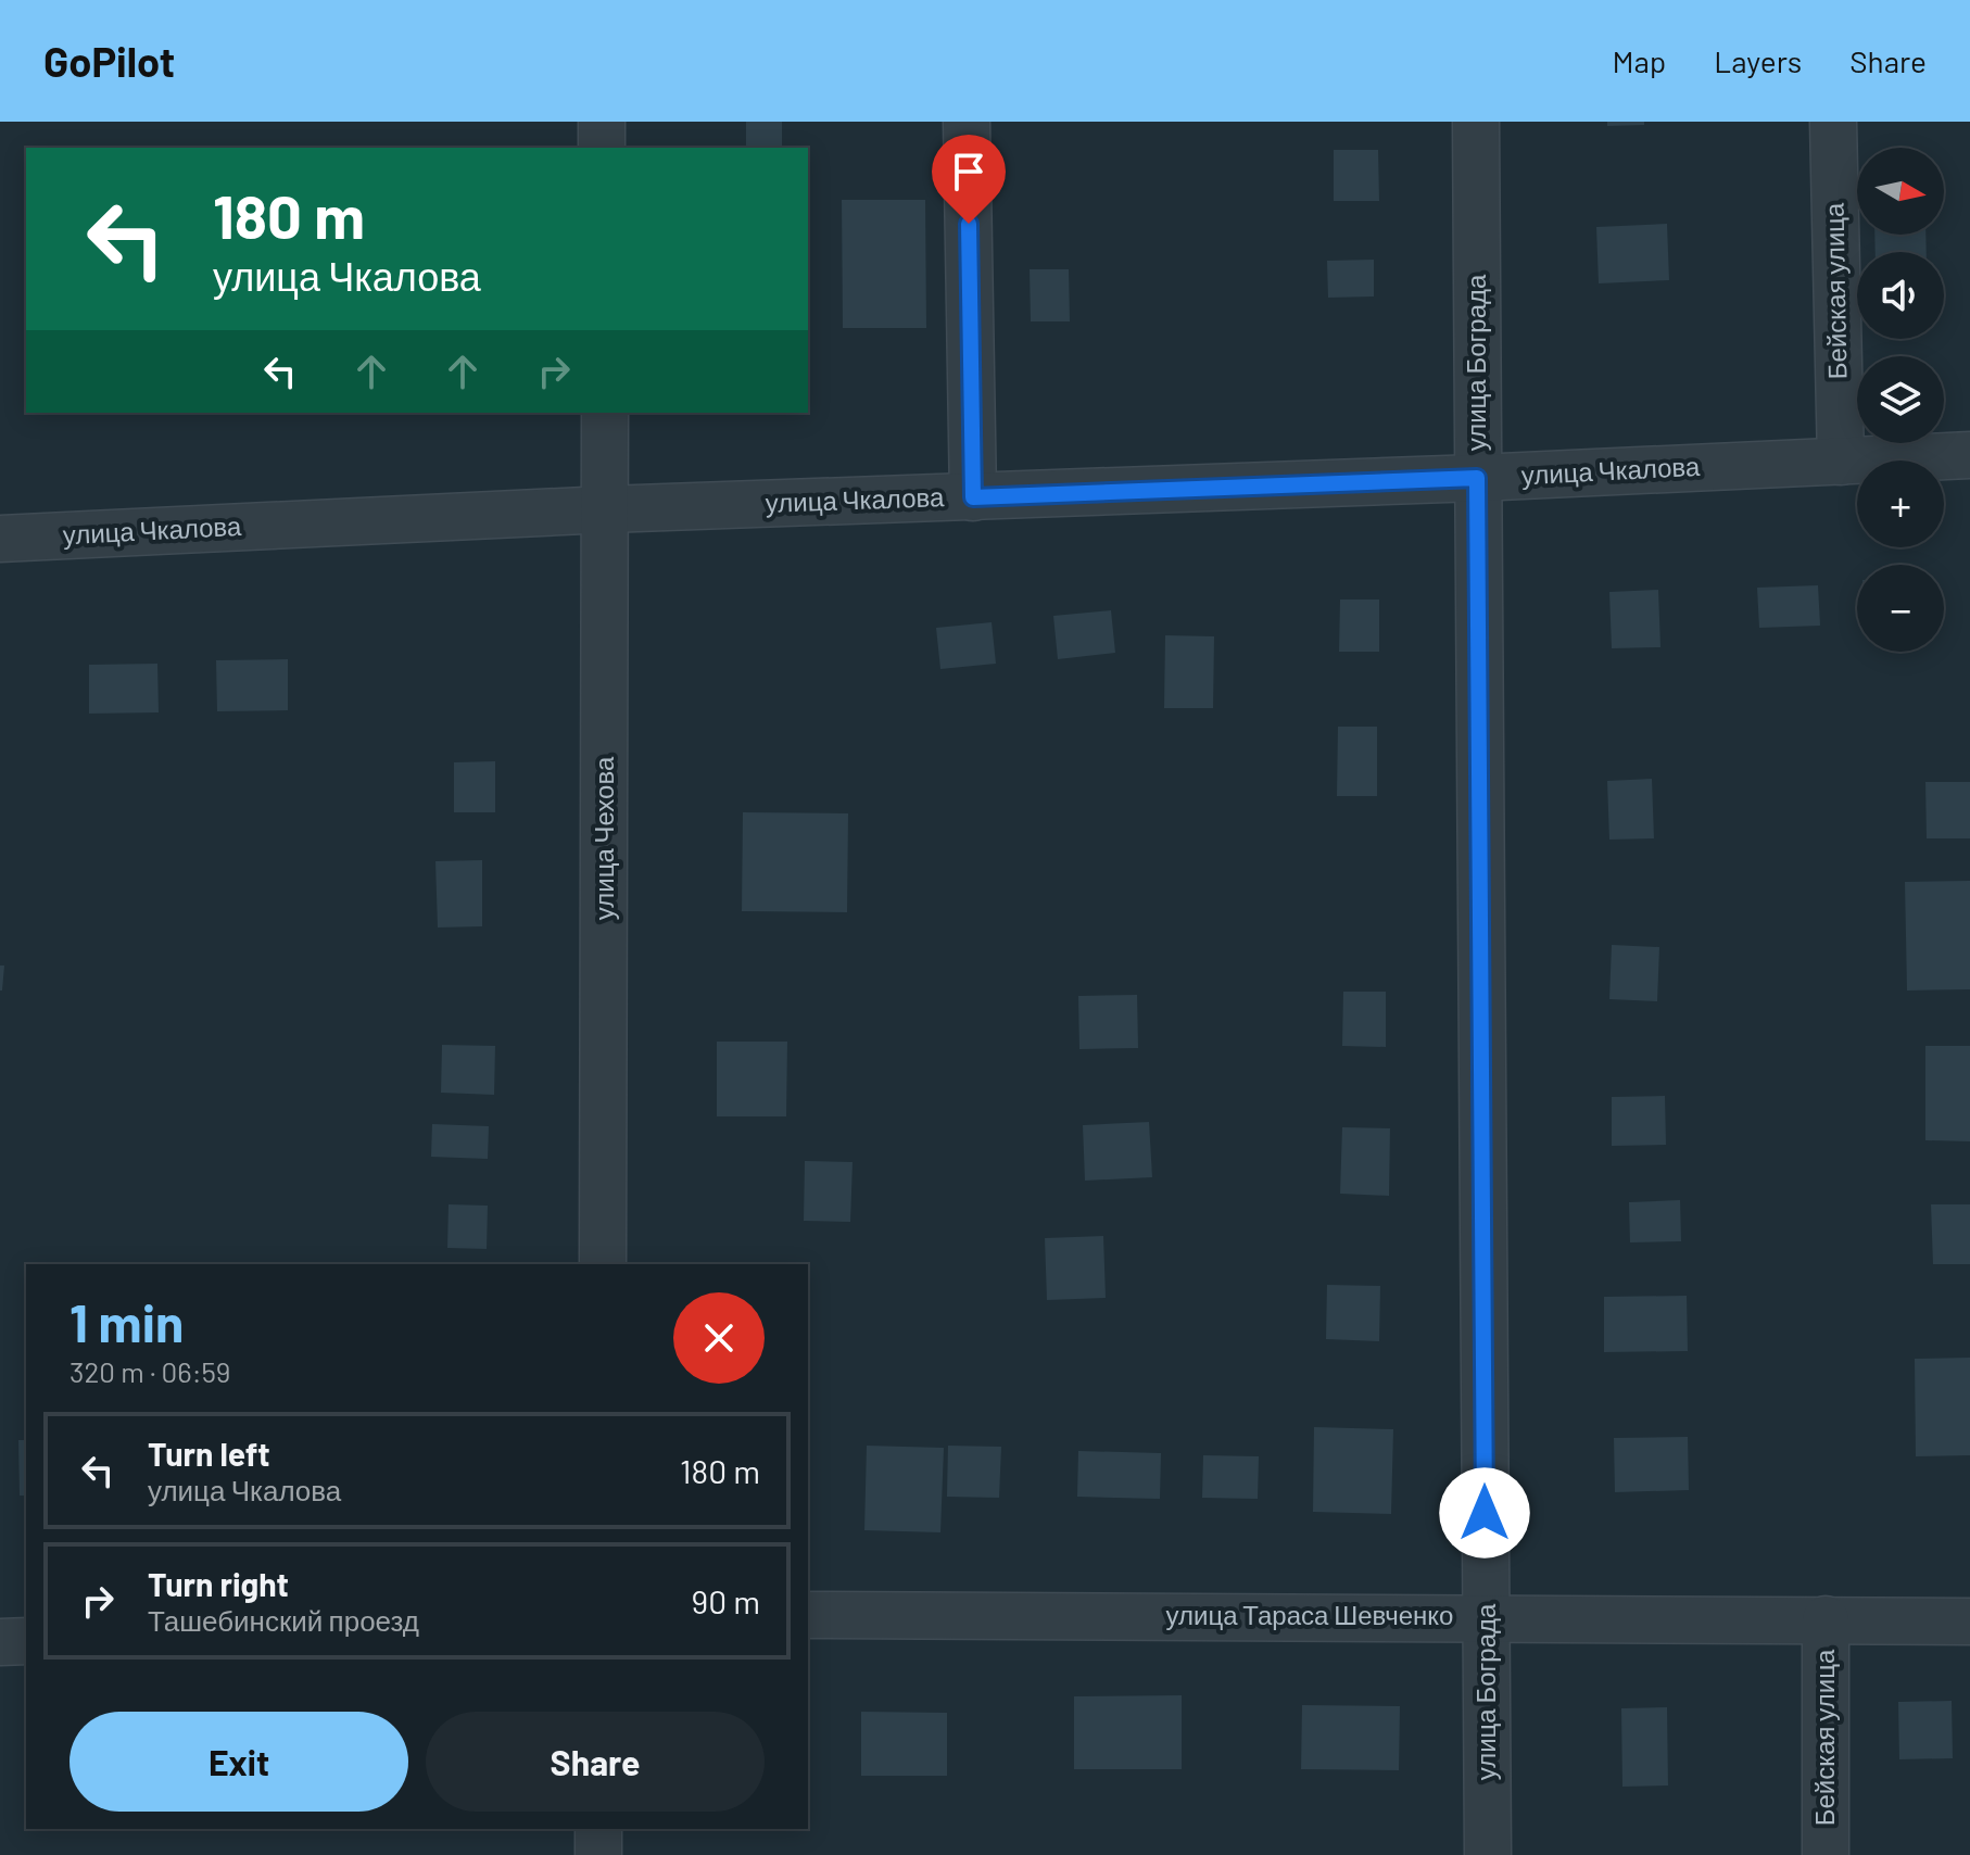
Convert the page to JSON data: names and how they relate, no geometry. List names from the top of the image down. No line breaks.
{"streets":{"street":["Бейская улица","улица Бограда","улица Чкалова","улица Чехова","улица Тараса Шевченко"]},"crossings":[["Бейская улица","улица Чкалова"],["Бейская улица","улица Тараса Шевченко"],["улица Бограда","улица Чкалова"],["улица Бограда","улица Тараса Шевченко"],["улица Чкалова","улица Чехова"]],"north":"right","page":{"header":"GoPilot","nav":["Map","Layers","Share"],"map_buttons":["+","−"],"turn":["180 m","улица Чкалова"],"heading":["1 min","320 m · 06:59"],"list":[{"name":"Turn left","note":"улица Чкалова","value":"180 m"},{"name":"Turn right","note":"Ташебинский проезд","value":"90 m"}],"buttons":["Exit","Share"]}}
